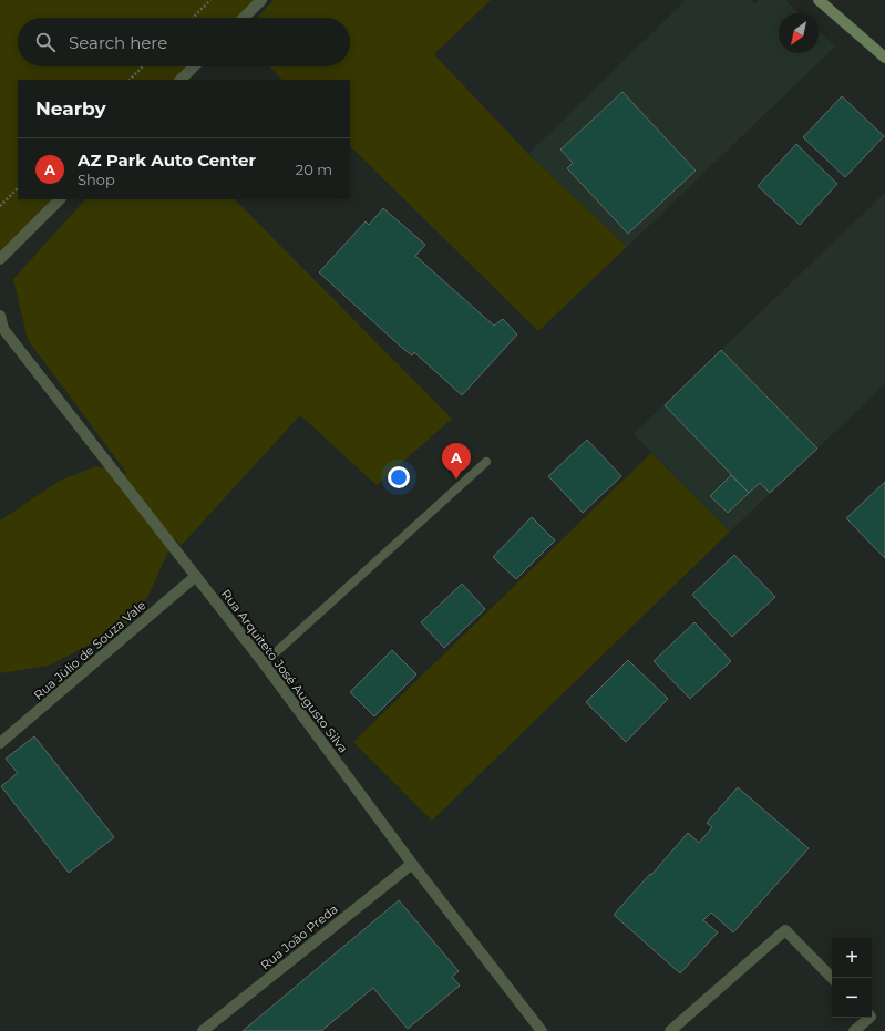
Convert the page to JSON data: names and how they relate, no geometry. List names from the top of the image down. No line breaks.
{"streets":{"street":["Rua Jùlio de Souza Vale","Rua Arquiteto José Augusto Silva","Rua João Preda"]},"crossings":[["Rua Jùlio de Souza Vale","Rua Arquiteto José Augusto Silva"],["Rua Arquiteto José Augusto Silva","Rua João Preda"]],"north":"bottom left","page":{"search":"Search here","heading":"Nearby","list":[{"mark":"A","name":"AZ Park Auto Center","note":"Shop","value":"20 m"}],"pins":"A","map_buttons":["+","−"]}}
